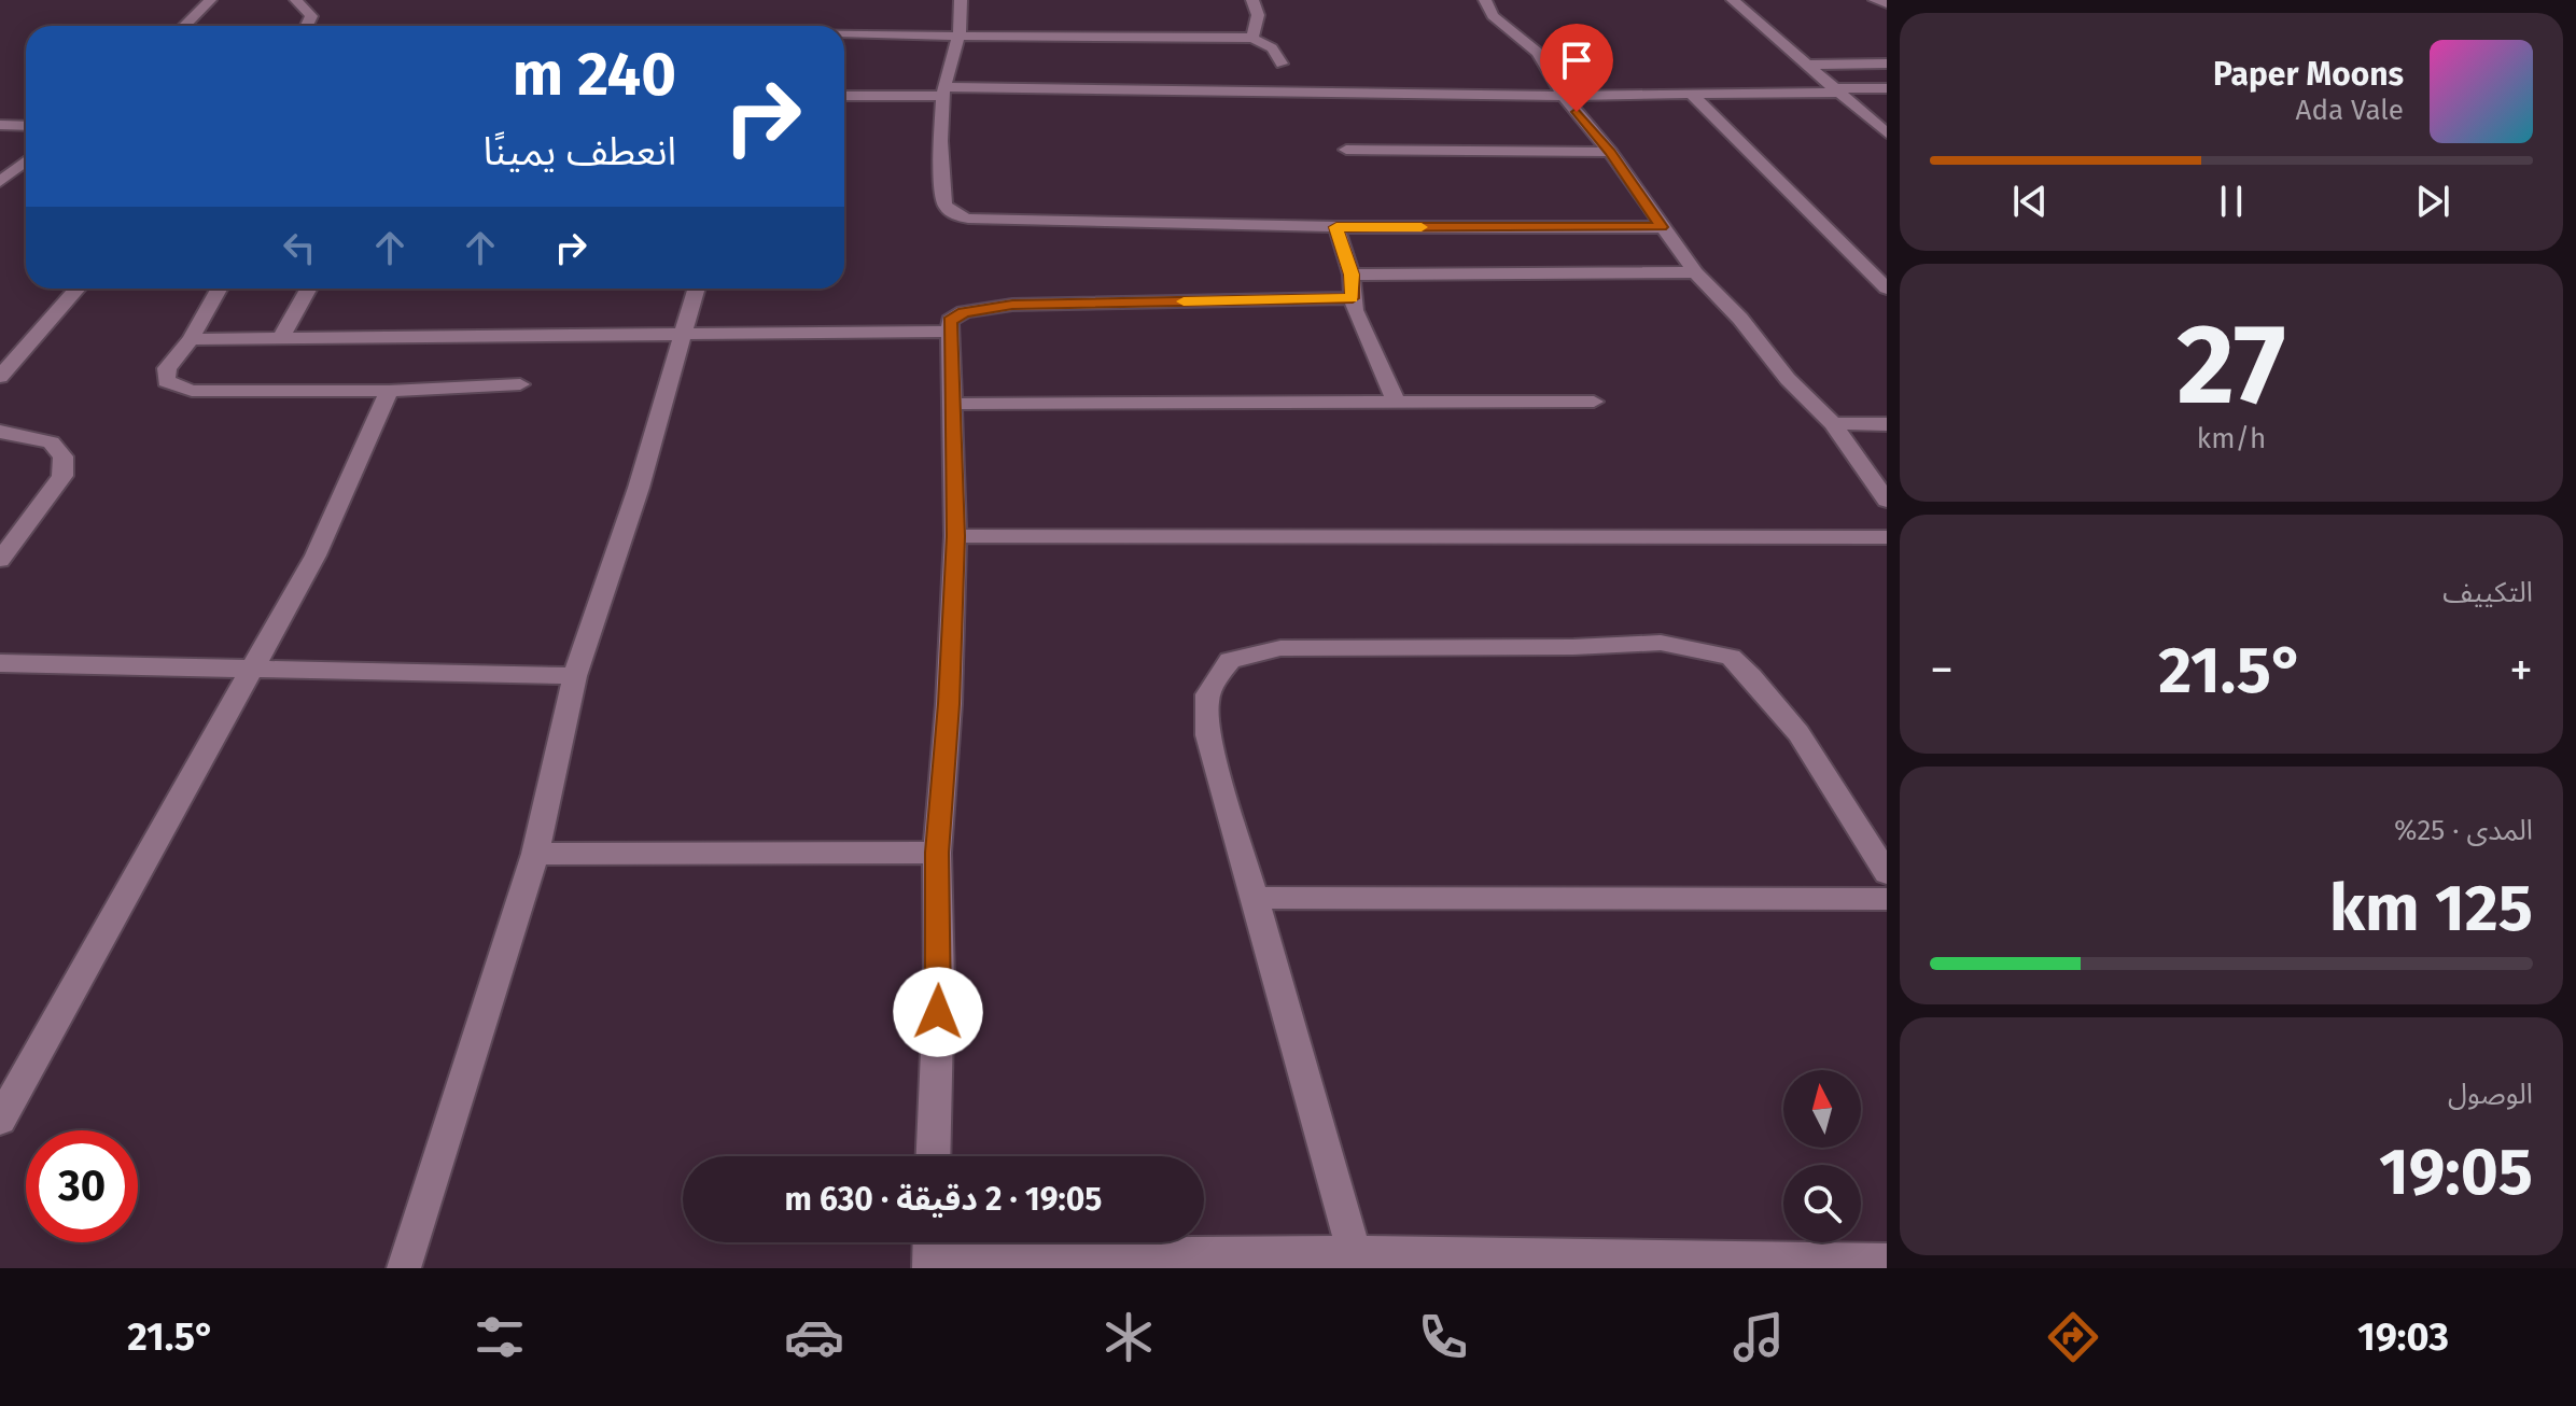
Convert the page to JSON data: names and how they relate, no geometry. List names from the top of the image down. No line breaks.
{"north":"top","page":{"turn":["240 m","انعطف يمينًا"],"song":["Paper Moons","Ada Vale"],"tile":[["27","km/h"],"التكييف",["المدى · 25%","125 km"],["الوصول","19:05"]],"heat":["−","21.5°","+"],"limit":"30","trip":"19:05 · 2 دقيقة · 630 m","tabs":["19:03","21.5°"]}}
